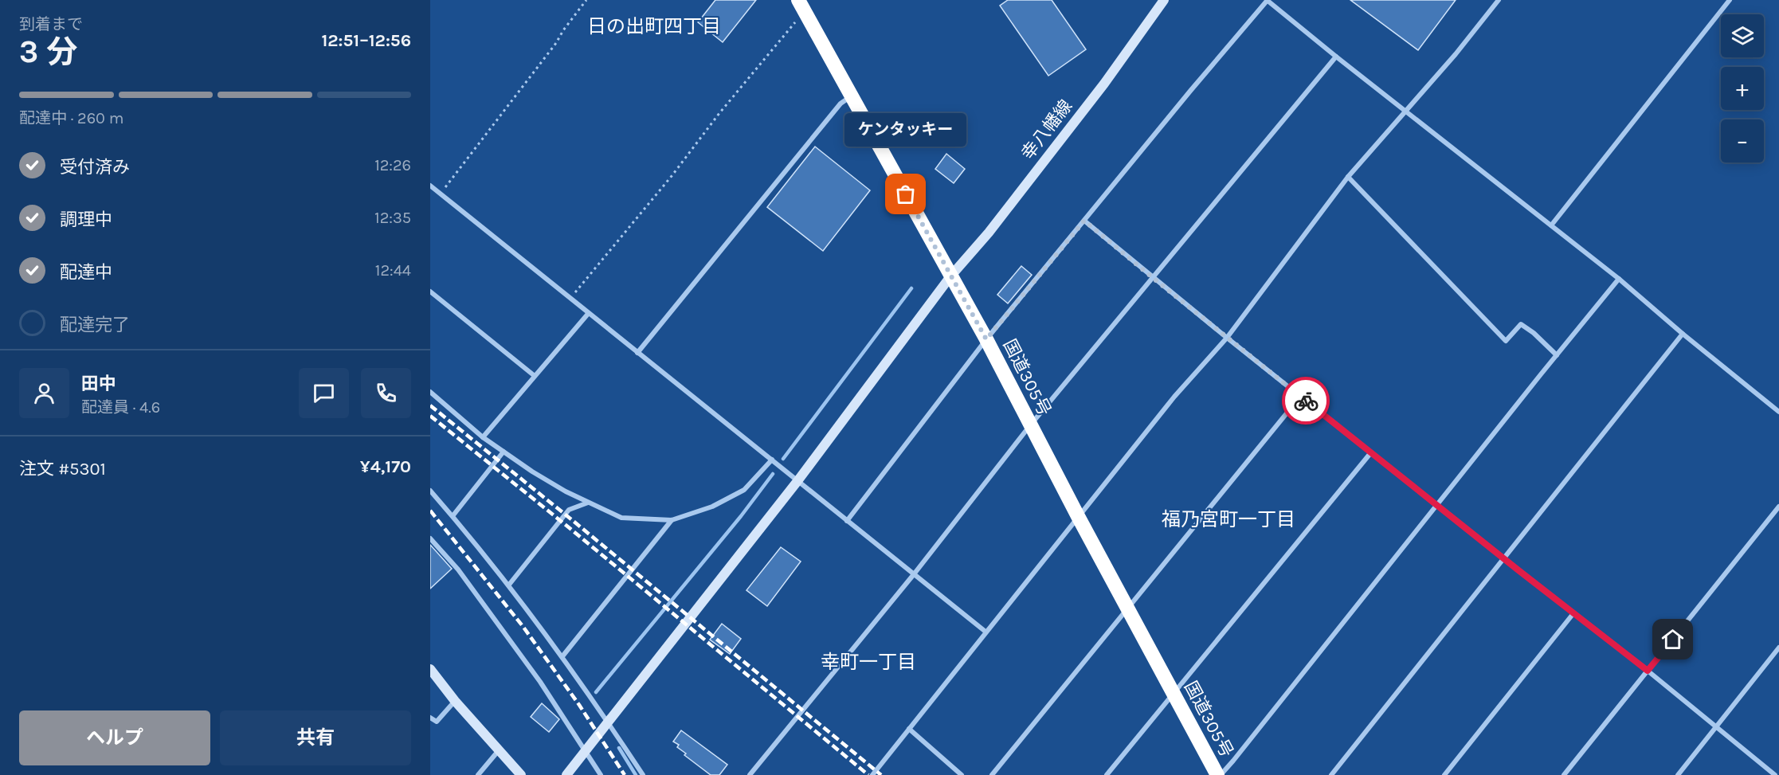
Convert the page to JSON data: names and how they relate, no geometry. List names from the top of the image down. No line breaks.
{"streets":{"highway":["国道305号"],"street":["幸八幡線"]},"crossings":[["幸八幡線","国道305号"]],"districts":["日の出町四丁目","福乃宮町一丁目","幸町一丁目"],"places":["ケンタッキー"],"page":{"heading":["3 分","到着まで","12:51–12:56"],"panel":["田中","配達員 · 4.6","注文 #5301","¥4,170"],"map_buttons":["+","−"],"bar":"配達中 · 260 m","bubble":"ケンタッキー","list":[["受付済み","12:26"],["調理中","12:35"],["配達中","12:44"],"配達完了"],"buttons":["ヘルプ","共有"]}}
